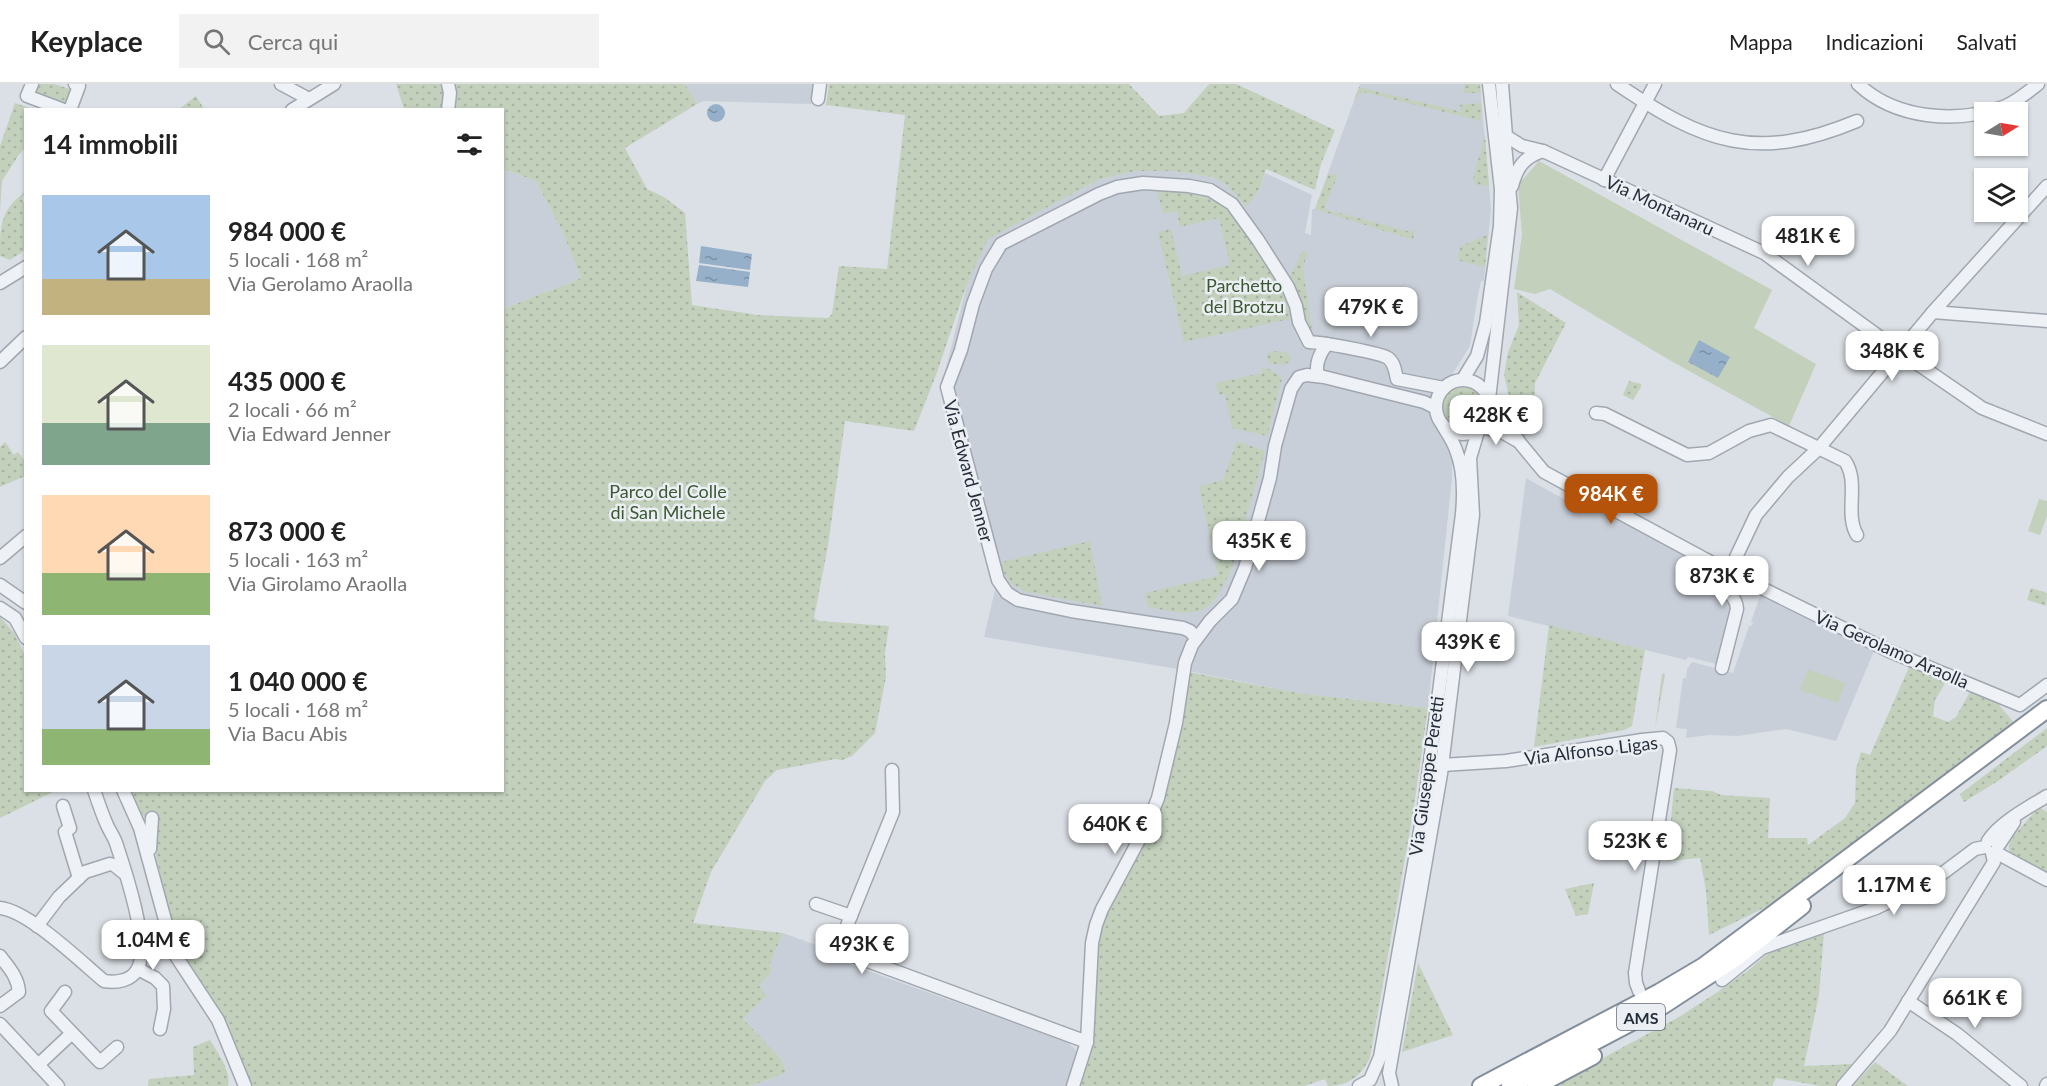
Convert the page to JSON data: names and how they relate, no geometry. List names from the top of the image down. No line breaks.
{"streets":{"highway":["AMS"],"street":["Via Montanaru","Via Edward Jenner","Via Gerolamo Araolla","Via Alfonso Ligas","Via Giuseppe Peretti"]},"crossings":[["Via Montanaru","Via Giuseppe Peretti"],["Via Gerolamo Araolla","Via Giuseppe Peretti"],["Via Alfonso Ligas","Via Giuseppe Peretti"]],"parks":["Parchetto del Brotzu","Parco del Colle di San Michele"],"north":"right","page":{"header":"Keyplace","search":"Cerca qui","nav":["Mappa","Indicazioni","Salvati"],"heading":"14 immobili","list":[{"name":"984 000 €","note":"5 locali · 168 m² · Via Gerolamo Araolla"},{"name":"435 000 €","note":"2 locali · 66 m² · Via Edward Jenner"},{"name":"873 000 €","note":"5 locali · 163 m² · Via Girolamo Araolla"},{"name":"1 040 000 €","note":"5 locali · 168 m² · Via Bacu Abis"}],"price":["481K €","479K €","348K €","428K €","984K €","435K €","873K €","439K €","640K €","523K €","1.17M €","1.04M €","493K €","661K €"]}}
